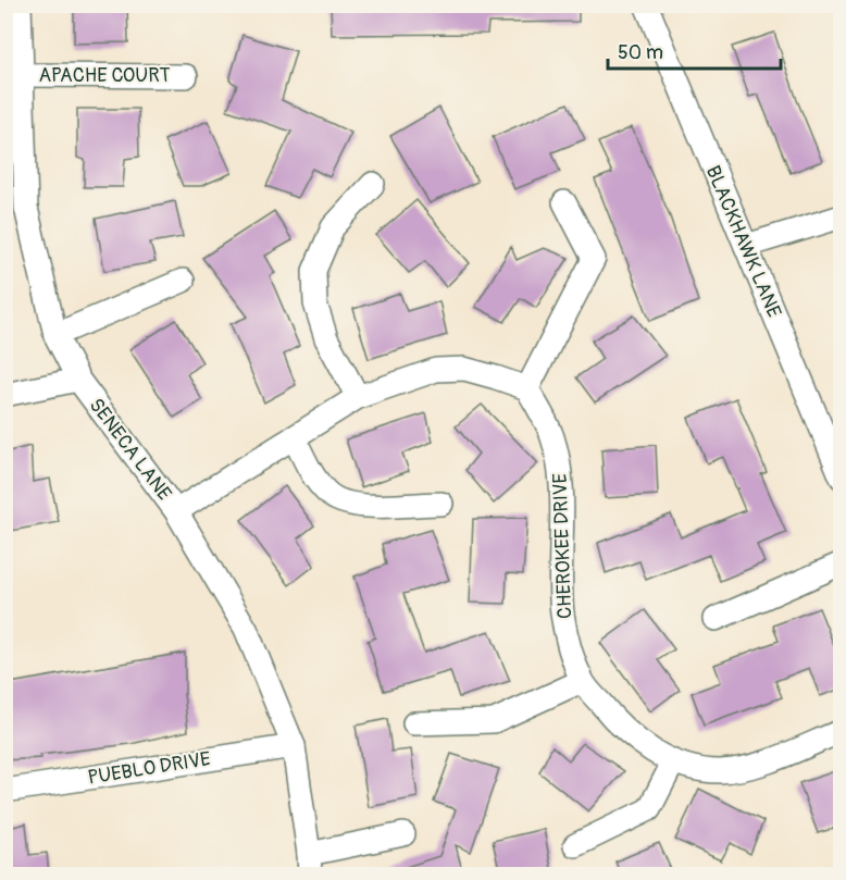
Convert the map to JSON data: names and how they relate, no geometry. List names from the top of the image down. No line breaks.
{"streets":{"street":["APACHE COURT","BLACKHAWK LANE","SENECA LANE","CHEROKEE DRIVE","PUEBLO DRIVE"]},"crossings":[["APACHE COURT","SENECA LANE"],["SENECA LANE","PUEBLO DRIVE"]],"scale_bar":"50 m"}
